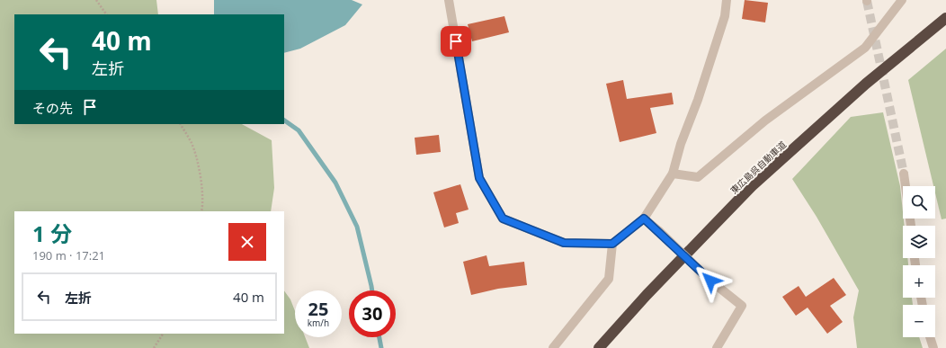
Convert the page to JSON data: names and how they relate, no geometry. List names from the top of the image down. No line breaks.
{"streets":{"highway":["東広島呉自動車道"]},"page":{"turn":["40 m","左折"],"then":"その先","map_buttons":["+","−"],"heading":["1 分","190 m · 17:21"],"list":[{"name":"左折","value":"40 m"}],"speed":"25 km/h","limit":"30"}}
